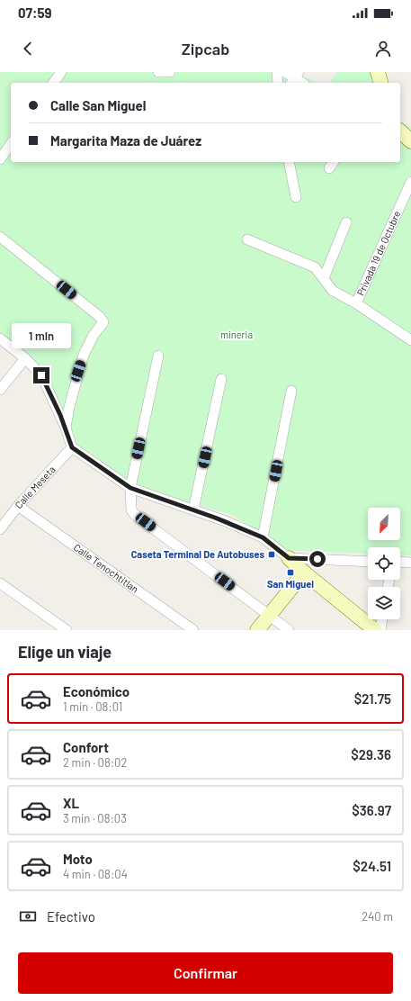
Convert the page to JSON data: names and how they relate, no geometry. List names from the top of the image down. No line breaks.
{"streets":{"street":["Privada 19 de Octubre","Calle Meseta","Calle Tenochtitlan"]},"crossings":[["Calle Meseta","Calle Tenochtitlan"]],"parks":["mineria"],"places":{"transit":["Caseta Terminal De Autobuses","San Miguel"]},"north":"bottom left","page":{"status":"07:59","header":"Zipcab","banner":["Calle San Miguel","Margarita Maza de Juárez"],"bubble":"1 min","heading":"Elige un viaje","list":[{"name":"Económico","note":"1 min · 08:01","value":"$21.75"},{"name":"Confort","note":"2 min · 08:02","value":"$29.36"},{"name":"XL","note":"3 min · 08:03","value":"$36.97"},{"name":"Moto","note":"4 min · 08:04","value":"$24.51"}],"pay":["Efectivo","240 m"],"buttons":"Confirmar"}}
